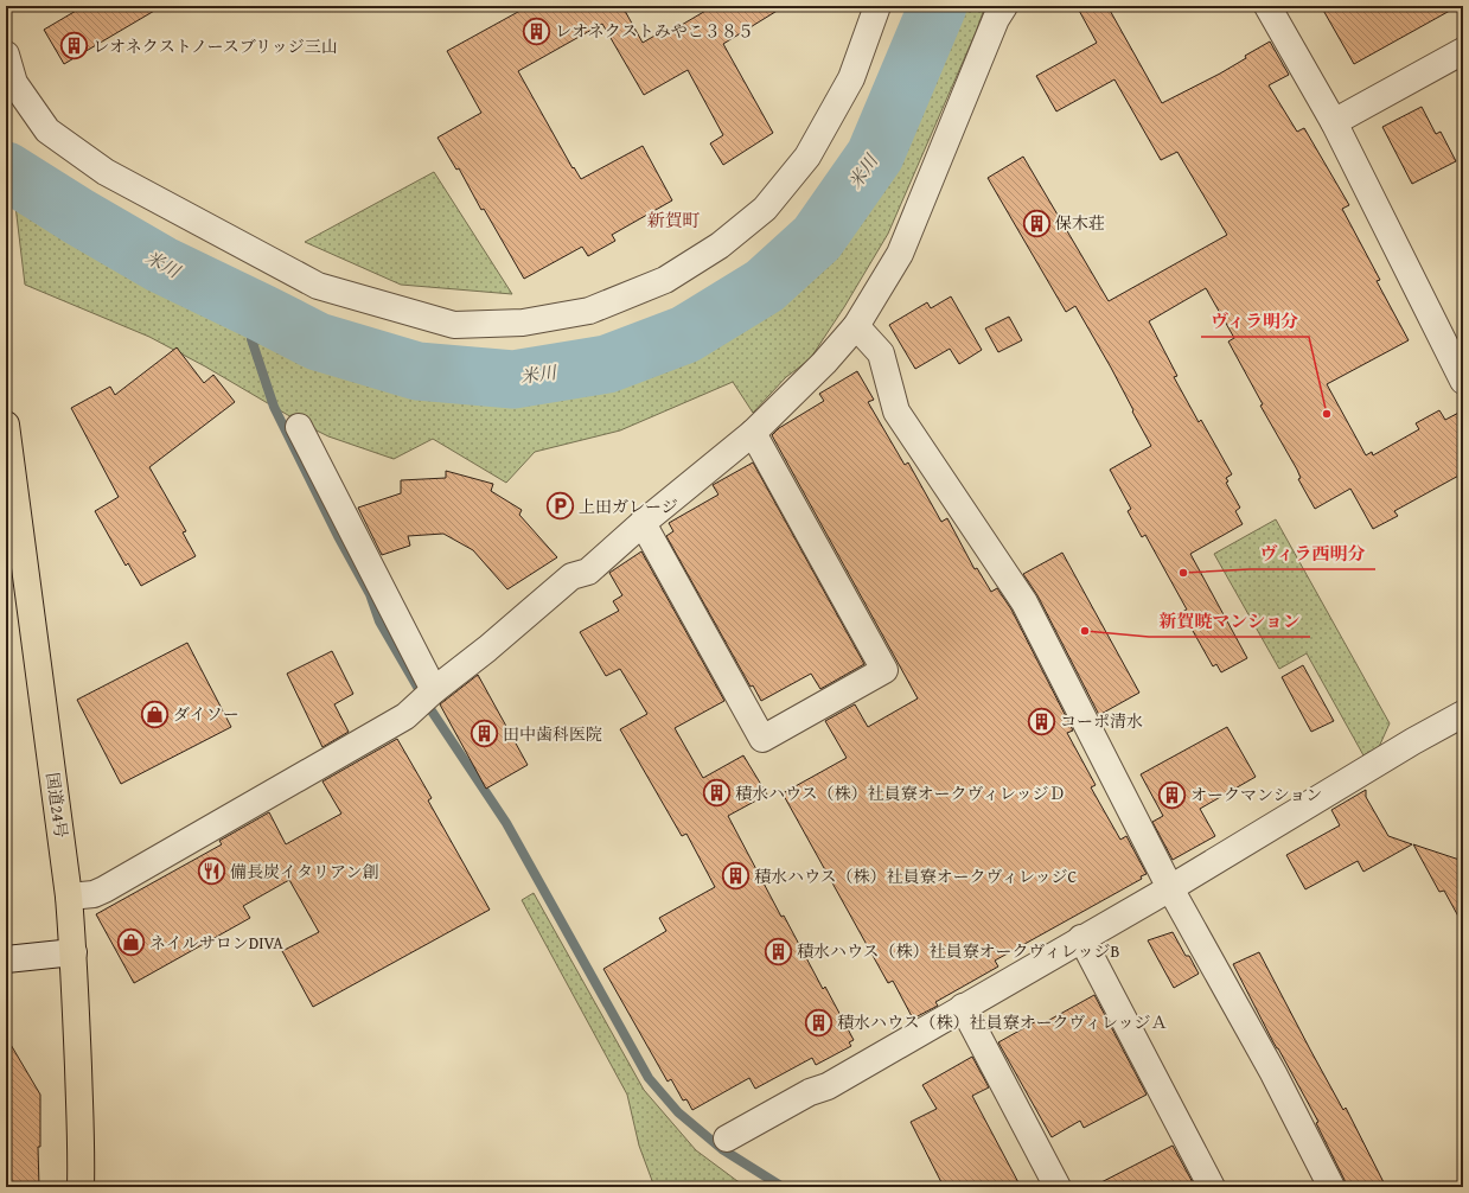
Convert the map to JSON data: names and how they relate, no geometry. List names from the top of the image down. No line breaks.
{"streets":{"highway":["国道24号"]},"districts":["新賀町"],"water":["米川"],"places":{"building":["レオネクストみやこ３８５","レオネクストノースブリッジ三山","保木荘","コーポ清水","田中歯科医院","積水ハウス（株）社員寮オークヴィレッジＤ","オークマンション","積水ハウス（株）社員寮オークヴィレッジC","積水ハウス（株）社員寮オークヴィレッジB","積水ハウス（株）社員寮オークヴィレッジＡ"],"other":["ヴィラ明分","ヴィラ西明分","新賀暁マンション"],"parking":["上田ガレージ"],"shop":["ダイソー","ネイルサロンDIVA"],"restaurant":["備長炭イタリアン創"]}}
